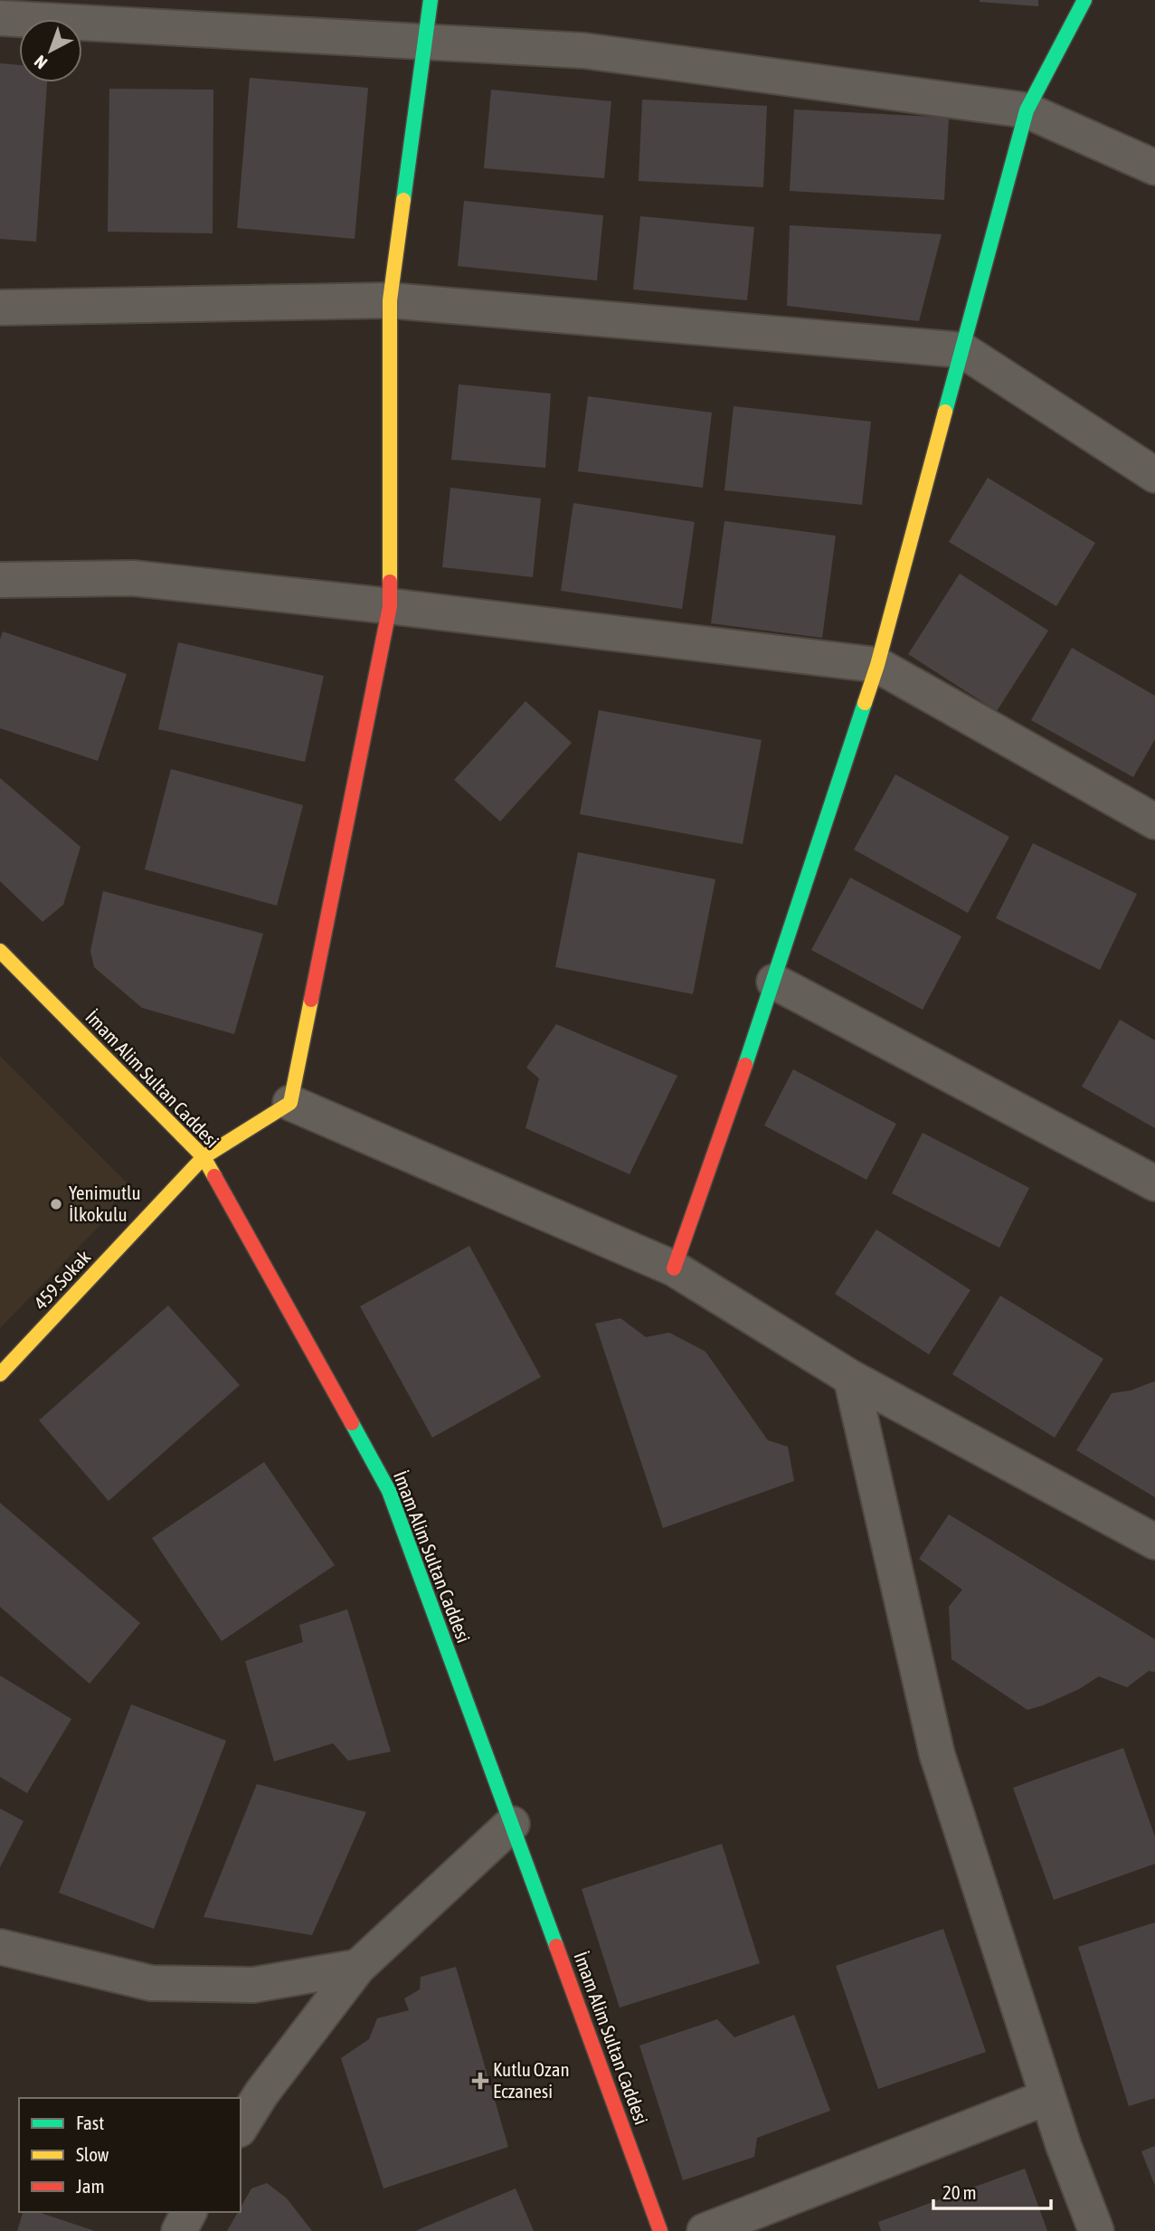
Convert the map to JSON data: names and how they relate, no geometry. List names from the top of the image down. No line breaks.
{"streets":{"street":["İmam Alim Sultan Caddesi","459.Sokak"]},"crossings":[["İmam Alim Sultan Caddesi","459.Sokak"]],"places":{"other":["Yenimutlu İlkokulu"],"health":["Kutlu Ozan Eczanesi"]},"legend":["Fast","Slow","Jam"],"scale_bar":"20 m","north":"bottom left"}
